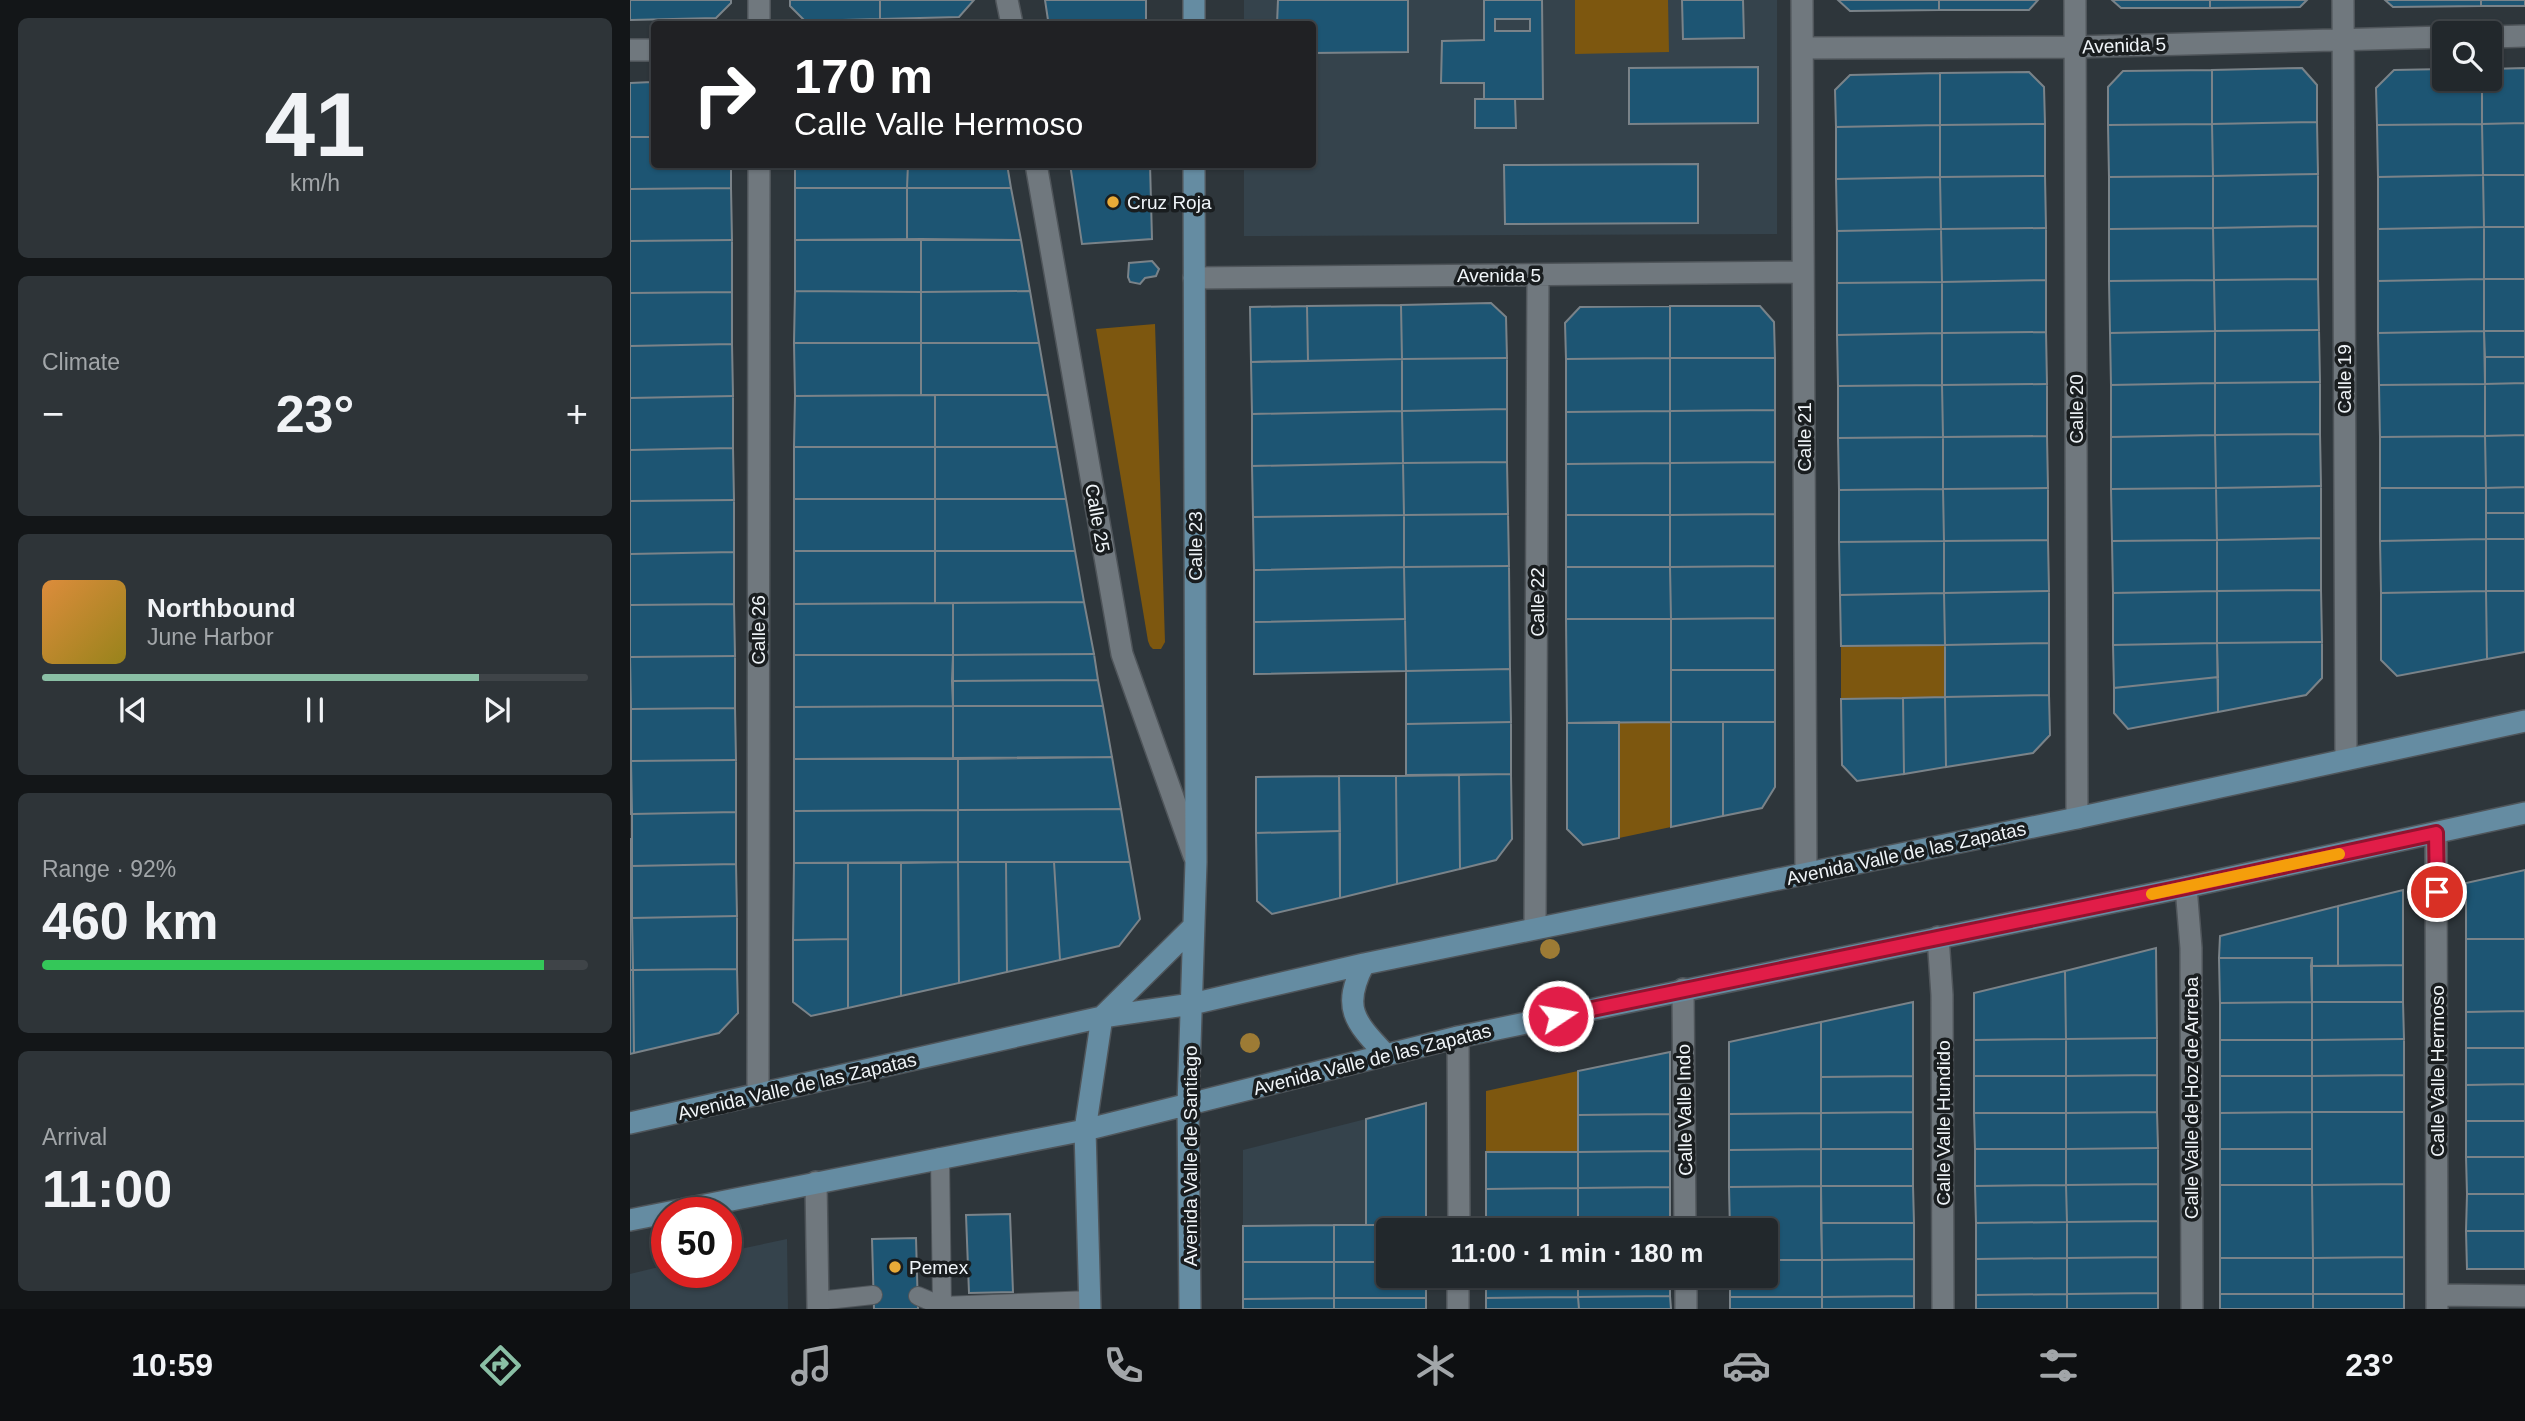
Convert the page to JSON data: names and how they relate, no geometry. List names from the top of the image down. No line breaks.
{"streets":{"main road":["Calle 23","Avenida Valle de las Zapatas","Avenida Valle de Santiago"],"street":["Avenida 5","Calle 19","Calle 20","Calle 21","Calle 25","Calle 22","Calle 26","Calle Valle Hermoso","Calle Valle de Hoz de Arreba","Calle Valle Indo","Calle Valle Hundido"]},"crossings":[["Avenida 5","Calle 19"],["Avenida 5","Calle 20"],["Avenida 5","Calle 21"],["Avenida 5","Calle 23"],["Avenida 5","Calle 22"],["Calle 19","Avenida Valle de las Zapatas"],["Calle 20","Avenida Valle de las Zapatas"],["Calle 21","Avenida Valle de las Zapatas"],["Calle 25","Calle 23"],["Calle 23","Avenida Valle de las Zapatas"],["Calle 23","Avenida Valle de Santiago"],["Calle 22","Avenida Valle de las Zapatas"],["Calle 26","Avenida Valle de las Zapatas"],["Avenida Valle de las Zapatas","Calle Valle Hermoso"],["Avenida Valle de las Zapatas","Calle Valle de Hoz de Arreba"],["Avenida Valle de las Zapatas","Calle Valle Indo"],["Avenida Valle de las Zapatas","Calle Valle Hundido"],["Avenida Valle de las Zapatas","Avenida Valle de Santiago"]],"places":["Cruz Roja","Pemex"],"page":{"tile":[["41","km/h"],"Climate",["Range · 92%","460 km"],["Arrival","11:00"]],"turn":["170 m","Calle Valle Hermoso"],"heat":["−","23°","+"],"song":["Northbound","June Harbor"],"limit":"50","trip":"11:00 · 1 min · 180 m","tabs":["10:59","23°"]}}
